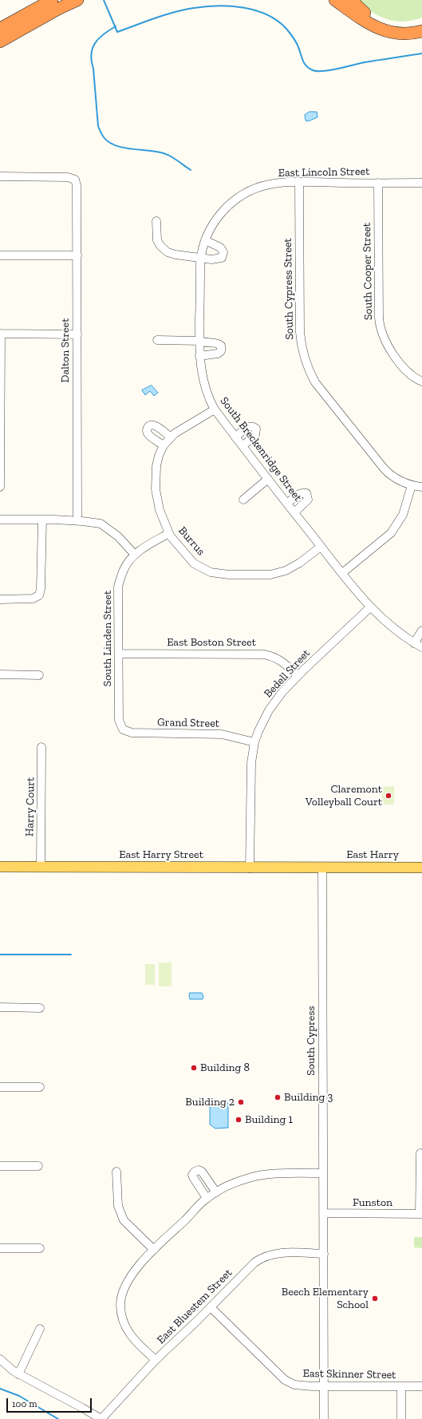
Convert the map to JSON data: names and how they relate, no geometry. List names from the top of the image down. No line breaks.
{"streets":{"main road":["East Harry Street","East Harry"],"street":["East Lincoln Street","South Cooper Street","South Cypress Street","Dalton Street","South Breckenridge Street","Burrus","South Linden Street","East Boston Street","Bedell Street","Grand Street","Harry Court","South Cypress","Funston","East Bluestem Street","East Skinner Street"]},"crossings":[["East Lincoln Street","South Cooper Street"],["East Lincoln Street","South Cypress Street"],["East Lincoln Street","South Breckenridge Street"],["South Breckenridge Street","Burrus"],["South Breckenridge Street","Bedell Street"],["Burrus","South Linden Street"],["South Linden Street","East Boston Street"],["South Linden Street","Grand Street"],["East Boston Street","Bedell Street"],["Bedell Street","Grand Street"],["Bedell Street","East Harry Street"],["Harry Court","East Harry Street"],["East Harry Street","East Harry"],["East Harry Street","South Cypress"],["East Harry","South Cypress"],["South Cypress","Funston"],["East Bluestem Street","East Skinner Street"]],"places":["Claremont Volleyball Court","Building 8","Building 3","Building 2","Building 1","Beech Elementary School"],"scale_bar":"100 m"}
